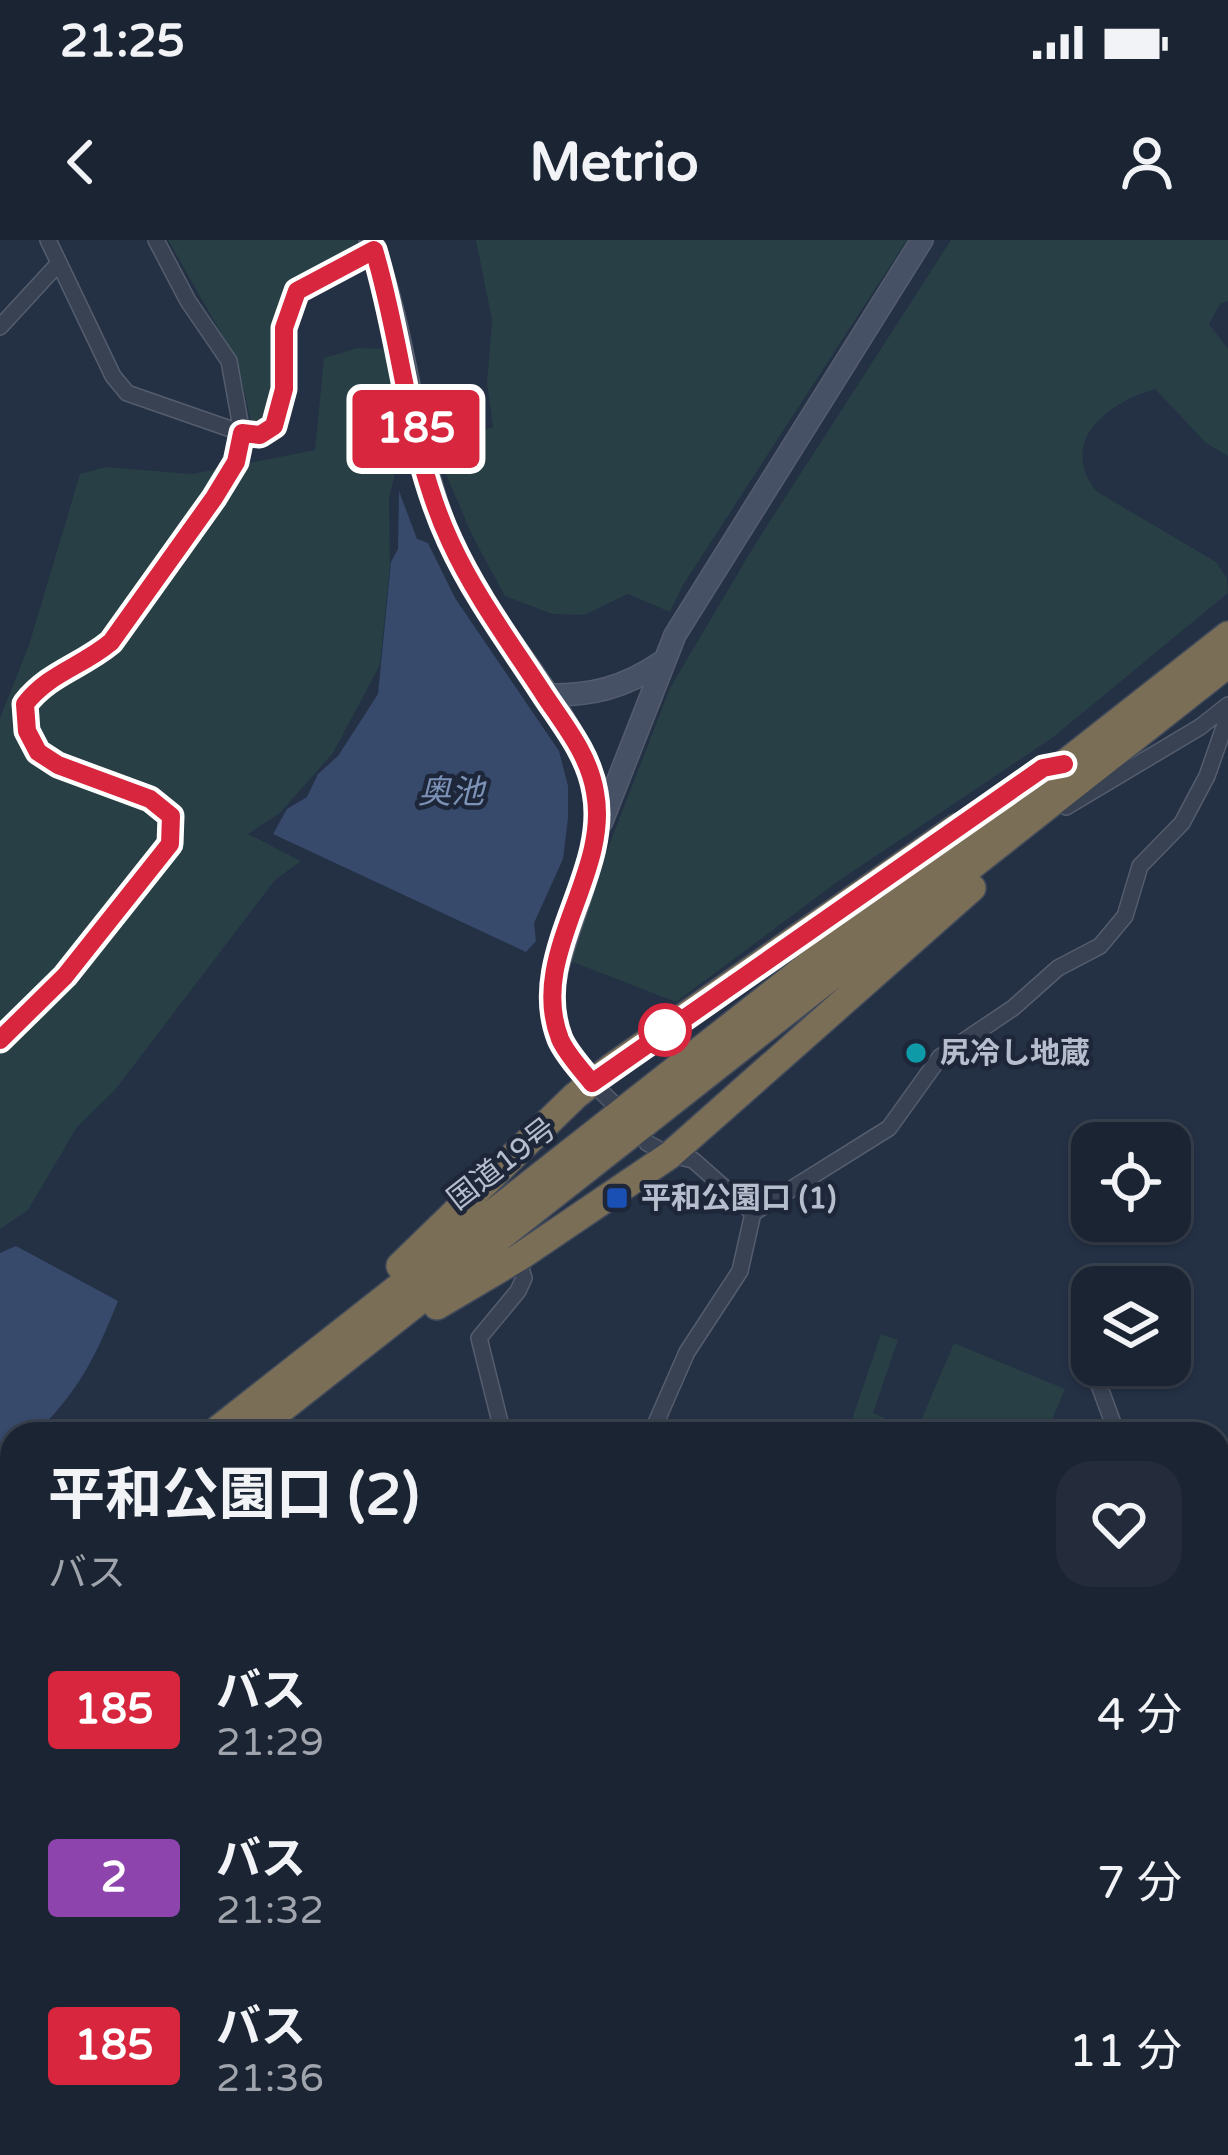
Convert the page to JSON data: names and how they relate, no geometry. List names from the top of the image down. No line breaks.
{"streets":{"highway":["国道19号"]},"water":["奥池"],"places":{"other":["尻冷し地蔵"],"transit":["平和公園口 (1)"]},"lines":["bus line 185"],"page":{"status":"21:25","header":"Metrio","on_map":"185","heading":["平和公園口 (2)","バス"],"list":[{"mark":"185","name":"バス","note":"21:29","value":"4 分"},{"mark":"2","name":"バス","note":"21:32","value":"7 分"},{"mark":"185","name":"バス","note":"21:36","value":"11 分"}]}}
